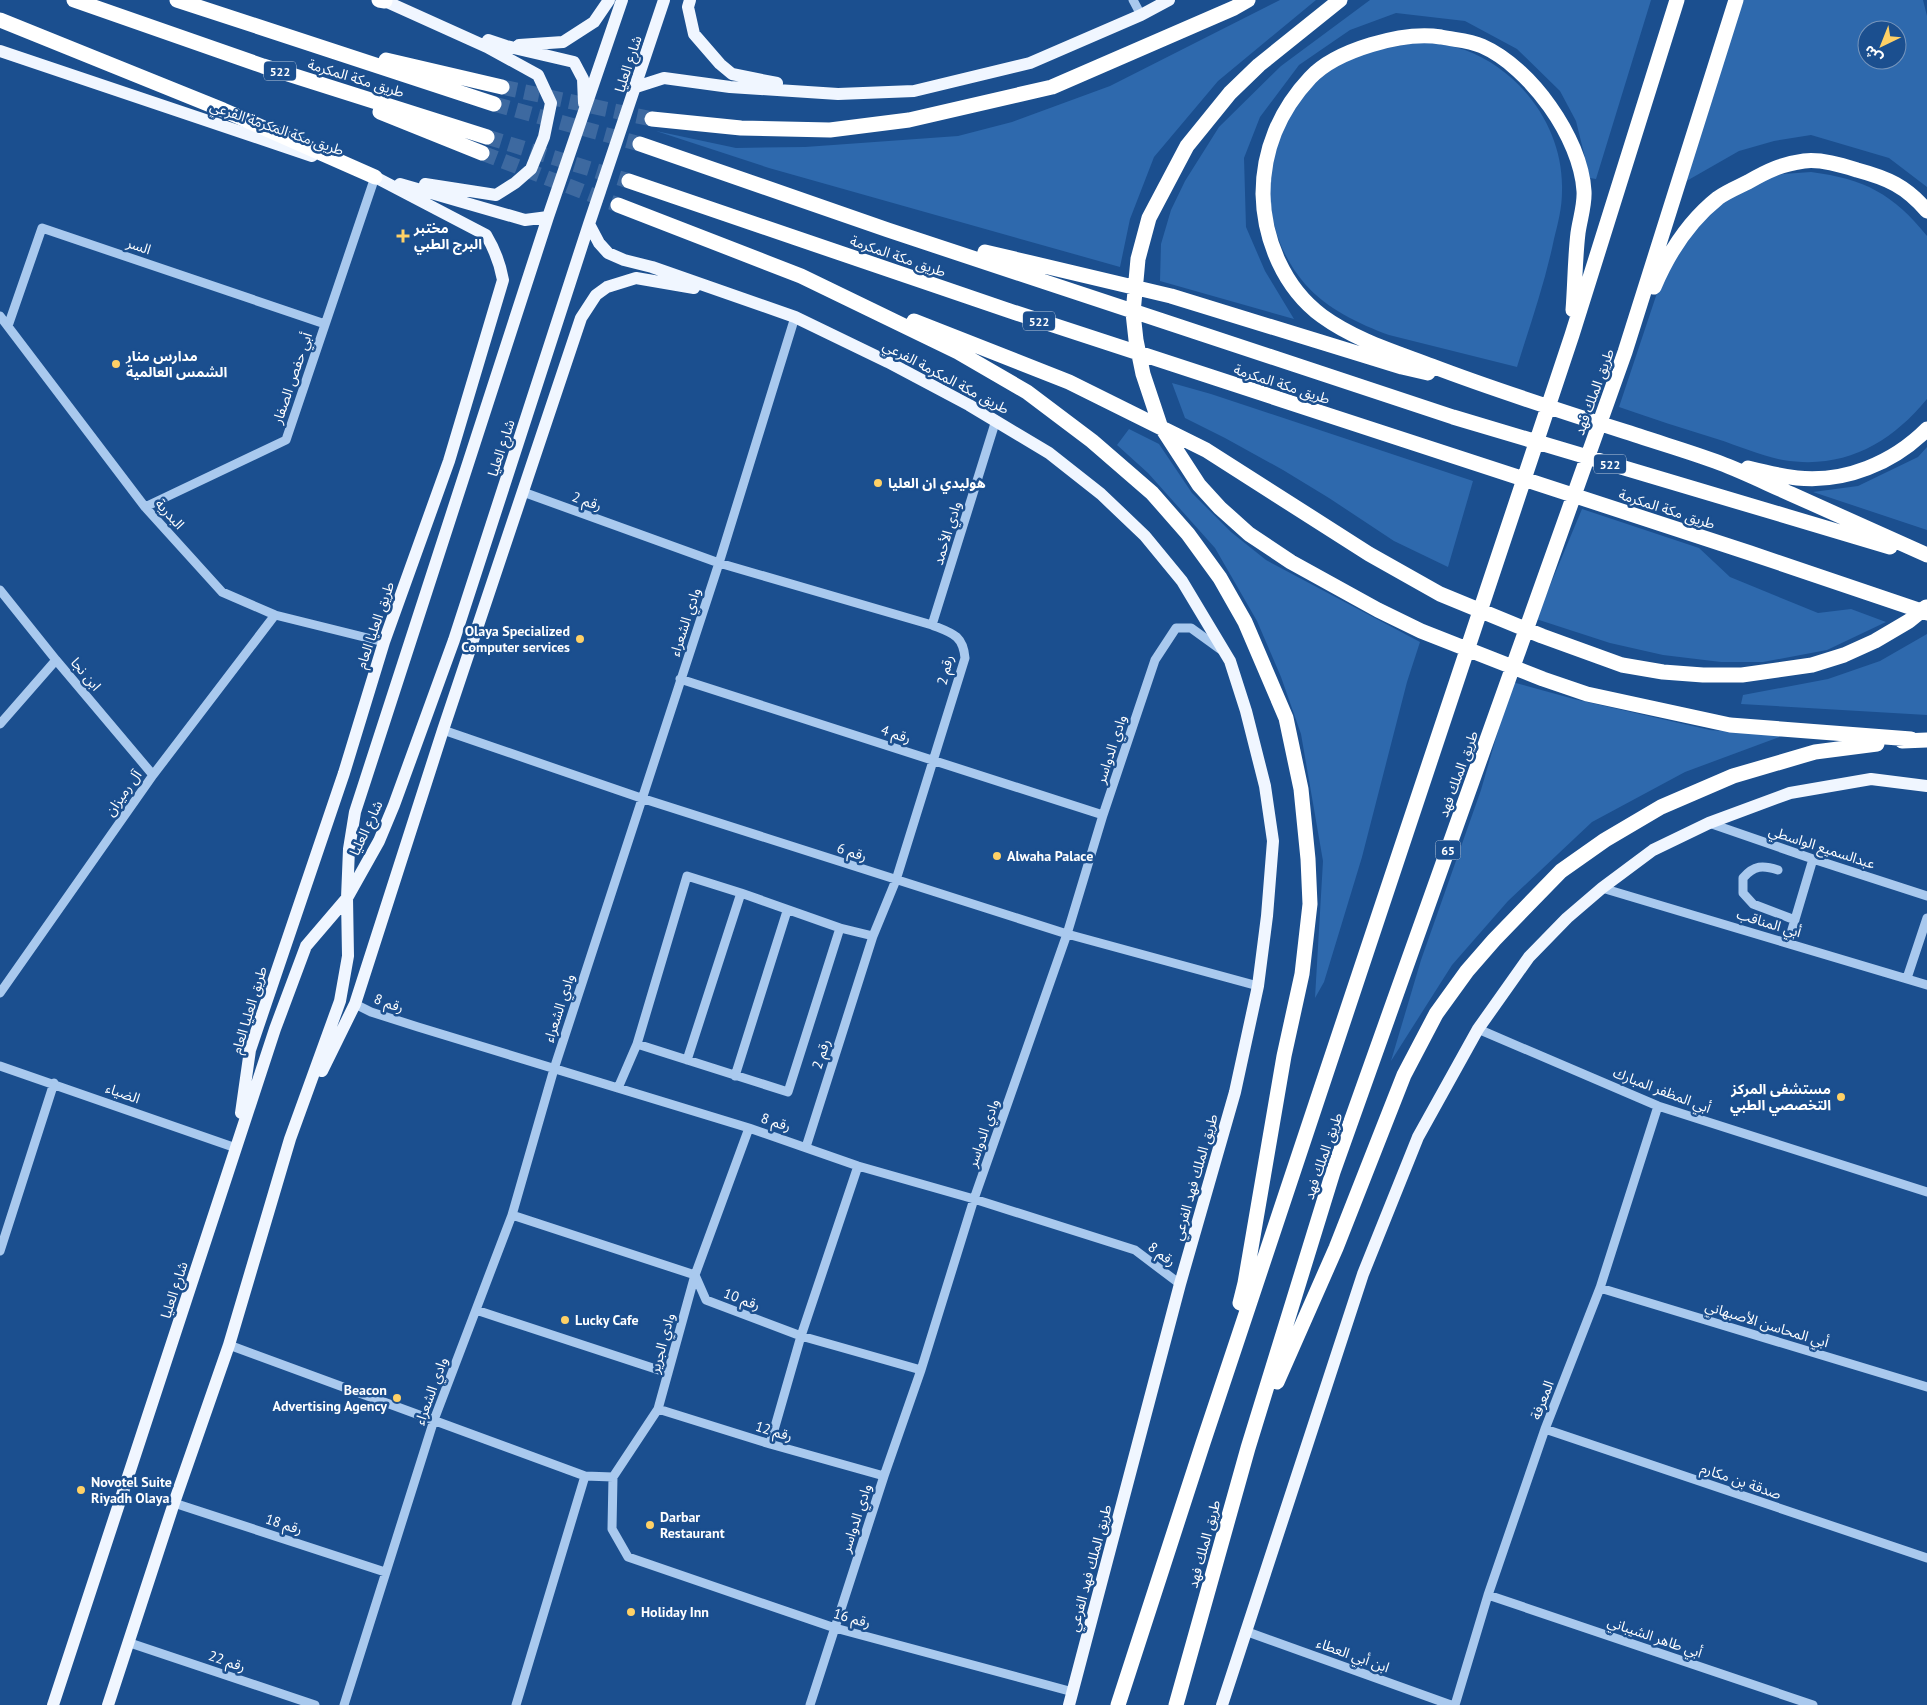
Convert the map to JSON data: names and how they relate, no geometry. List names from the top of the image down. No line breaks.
{"streets":{"highway":["522","طريق مكة المكرمة","طريق الملك فهد","65"],"main road":["شارع العليا","طريق مكة المكرمة الفرعي","طريق العليا العام","طريق الملك فهد الفرعي"],"street":["السر","أبي حفص الصفار","رقم 2","البدرية","وادي الأحمد","وادي الشعراء","ابن نجا","رقم 4","وادي الدواسر","آل رميزان","عبدالسميع الواسطي","رقم 6","أبي المناقب","رقم 8","أبي المظفر المبارك","الضياء","رقم 10","أبي المحاسن الأصبهاني","وادي الجرير","المعرفة","رقم 12","صدقة بن مكارم","رقم 18","رقم 16","أبي طاهر الشيباني","ابن أبي العطاء","رقم 22"]},"crossings":[["شارع العليا","طريق مكة المكرمة الفرعي"],["شارع العليا","طريق العليا العام"],["شارع العليا","الضياء"],["شارع العليا","رقم 18"],["شارع العليا","رقم 22"],["طريق مكة المكرمة الفرعي","أبي حفص الصفار"],["طريق مكة المكرمة الفرعي","وادي الأحمد"],["طريق مكة المكرمة الفرعي","وادي الشعراء"],["طريق مكة المكرمة الفرعي","طريق العليا العام"],["طريق مكة المكرمة الفرعي","وادي الدواسر"],["طريق مكة المكرمة الفرعي","طريق الملك فهد الفرعي"],["السر","أبي حفص الصفار"],["السر","البدرية"],["أبي حفص الصفار","البدرية"],["أبي حفص الصفار","طريق العليا العام"],["رقم 2","وادي الأحمد"],["رقم 2","وادي الشعراء"],["رقم 2","رقم 4"],["رقم 2","رقم 6"],["رقم 2","رقم 8"],["البدرية","طريق العليا العام"],["البدرية","آل رميزان"],["وادي الشعراء","رقم 4"],["وادي الشعراء","رقم 6"],["وادي الشعراء","رقم 8"],["وادي الشعراء","رقم 18"],["طريق العليا العام","الضياء"],["ابن نجا","آل رميزان"],["رقم 4","وادي الدواسر"],["وادي الدواسر","رقم 6"],["وادي الدواسر","رقم 8"],["وادي الدواسر","طريق الملك فهد الفرعي"],["وادي الدواسر","رقم 10"],["وادي الدواسر","رقم 12"],["وادي الدواسر","رقم 16"],["رقم 6","طريق الملك فهد الفرعي"],["رقم 8","طريق الملك فهد الفرعي"],["رقم 8","وادي الجرير"],["أبي المظفر المبارك","المعرفة"],["طريق الملك فهد الفرعي","رقم 16"],["رقم 10","وادي الجرير"],["أبي المحاسن الأصبهاني","المعرفة"],["وادي الجرير","رقم 12"],["وادي الجرير","رقم 16"],["المعرفة","صدقة بن مكارم"],["المعرفة","أبي طاهر الشيباني"]],"places":{"health":["مختبر البرج الطبي"],"other":["مدارس منار الشمس العالمية","هوليدي ان العليا","Olaya Specialized Computer services","Alwaha Palace","مستشفى المركز التخصصي الطبي","Lucky Cafe","Beacon Advertising Agency","Novotel Suite Riyadh Olaya","Darbar Restaurant","Holiday Inn"]},"north":"bottom left"}
